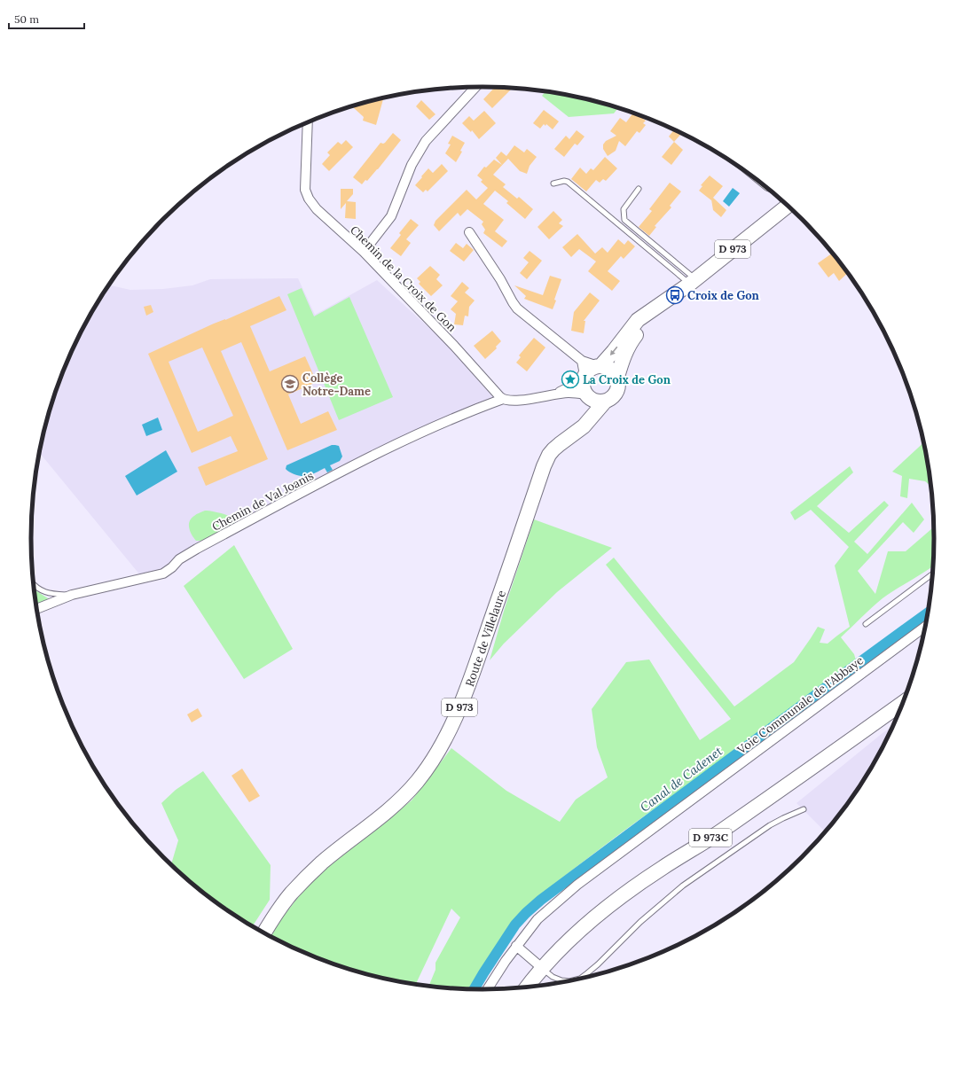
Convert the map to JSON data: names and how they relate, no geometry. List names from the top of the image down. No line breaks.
{"streets":{"main road":["D 973","Route de Villelaure","D 973C"],"street":["Chemin de la Croix de Gon","Chemin de Val Joanis","Voie Communale de l'Abbaye"]},"crossings":[["D 973","Route de Villelaure"],["Chemin de la Croix de Gon","Chemin de Val Joanis"]],"water":["Canal de Cadenet"],"places":{"bus stop":["Croix de Gon"],"place":["La Croix de Gon"],"school or university":["Collège Notre-Dame"]},"scale_bar":"50 m"}
